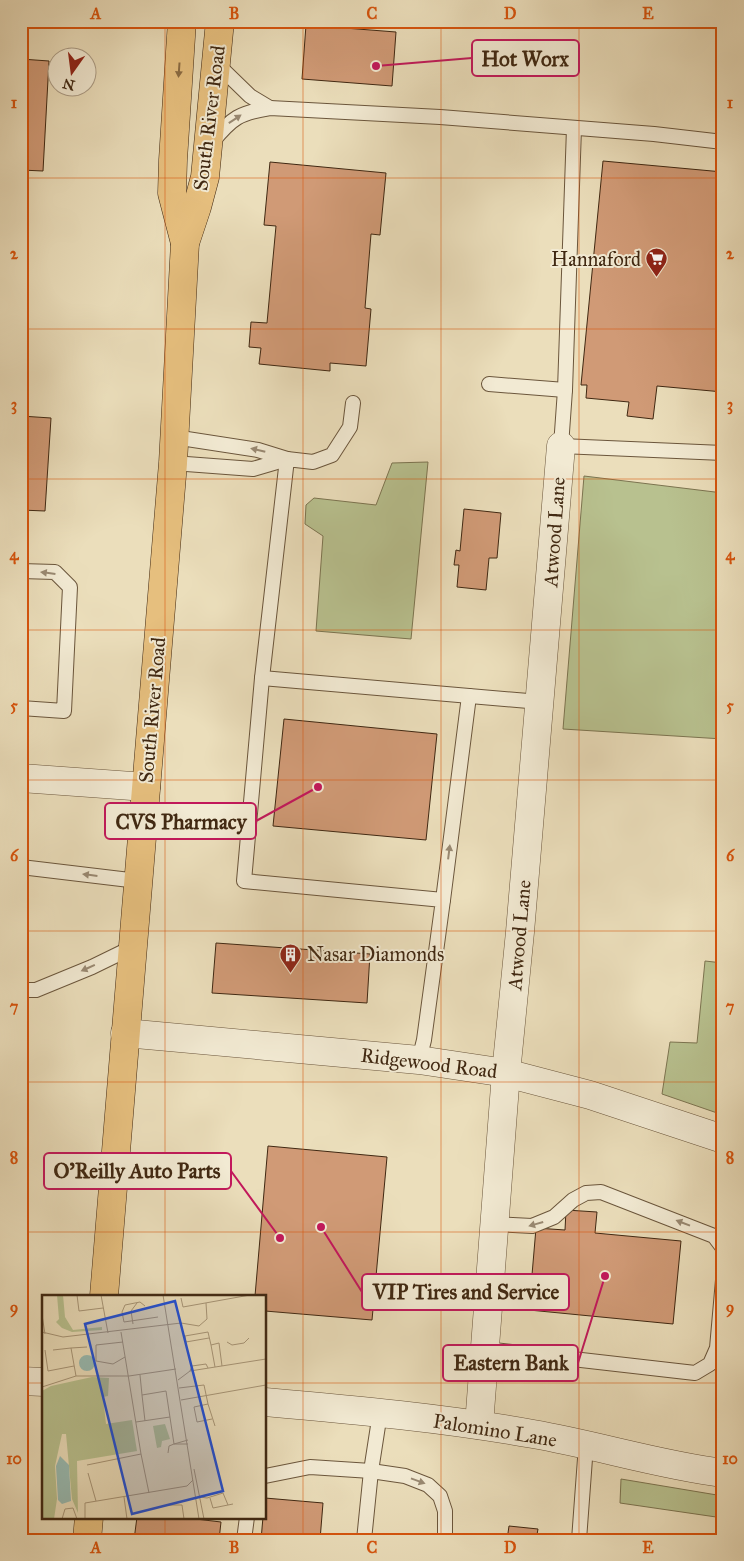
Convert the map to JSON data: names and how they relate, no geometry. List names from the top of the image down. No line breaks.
{"streets":{"main road":["South River Road"],"street":["Atwood Lane","Ridgewood Road","Palomino Lane"]},"crossings":[["South River Road","Ridgewood Road"],["Atwood Lane","Ridgewood Road"],["Atwood Lane","Palomino Lane"]],"places":{"other":["Hot Worx","CVS Pharmacy","VIP Tires and Service","O'Reilly Auto Parts","Eastern Bank"],"supermarket":["Hannaford"],"building":["Nasar Diamonds"]},"north":"bottom","grid":{"columns":["A","B","C","D","E"],"rows":["1","2","3","4","5","6","7","8","9","10"]}}
